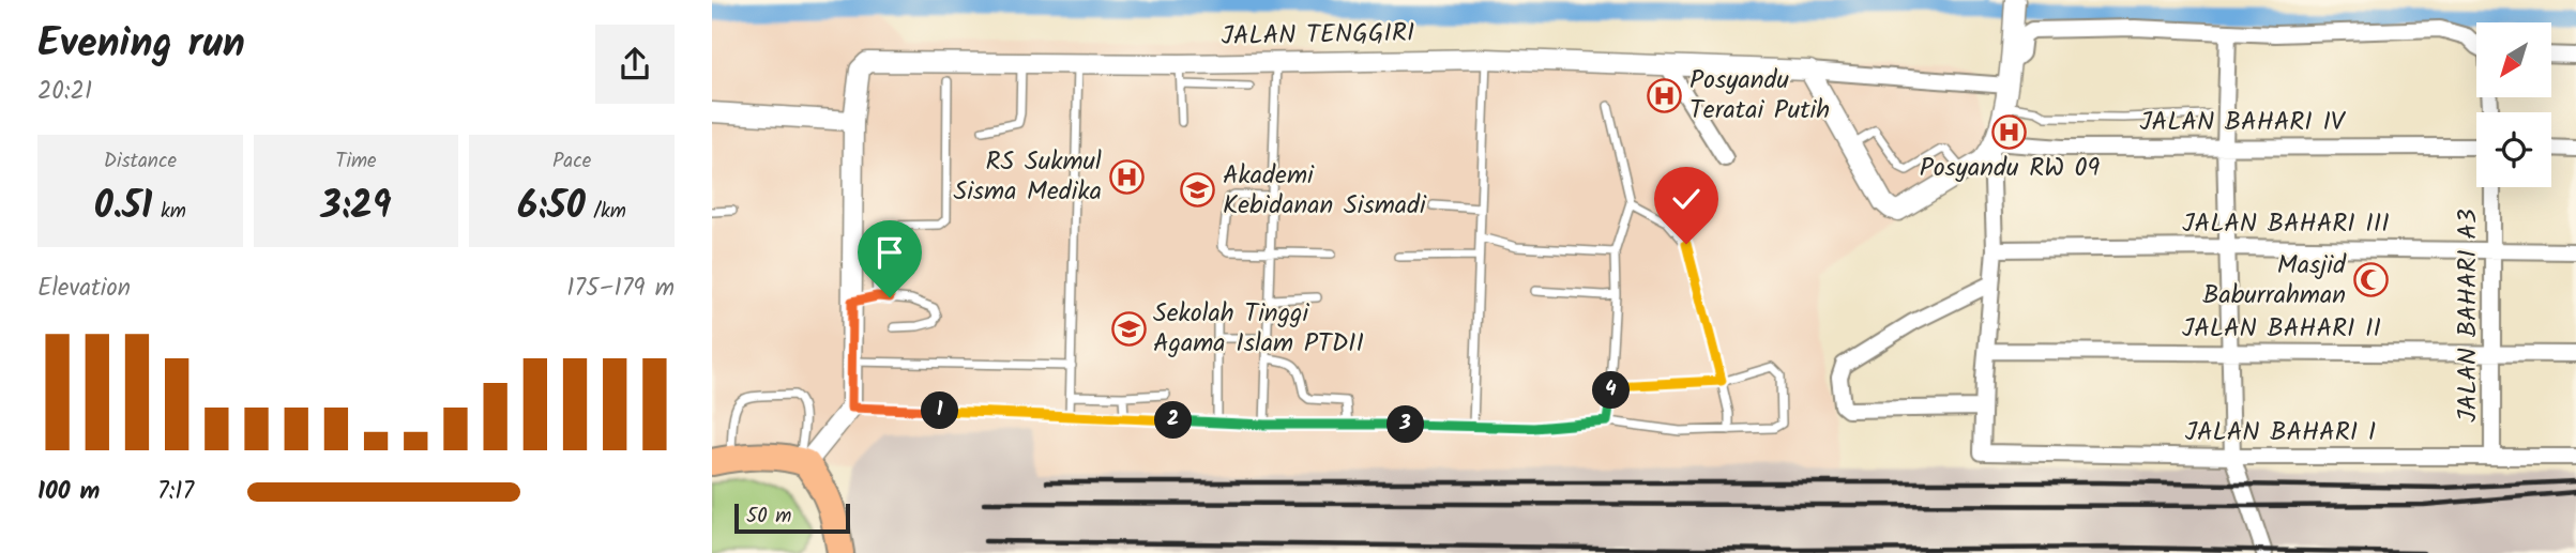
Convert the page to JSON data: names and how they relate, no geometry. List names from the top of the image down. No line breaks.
{"streets":{"street":["JALAN TENGGIRI","JALAN BAHARI IV","JALAN BAHARI III","JALAN BAHARI A3","JALAN BAHARI II","JALAN BAHARI I"]},"crossings":[["JALAN BAHARI III","JALAN BAHARI A3"],["JALAN BAHARI A3","JALAN BAHARI II"],["JALAN BAHARI A3","JALAN BAHARI I"]],"places":{"hospital":["Posyandu Teratai Putih","Posyandu RW 09","RS Sukmul Sisma Medika"],"school or university":["Akademi Kebidanan Sismadi","Sekolah Tinggi Agama Islam PTDII"],"mosque":["Masjid Baburrahman"]},"scale_bar":"50 m","north":"bottom left","page":{"heading":["Evening run","20:21"],"stats":[["Distance","0.51 km"],["Time","3:29"],["Pace","6:50 /km"]],"chart":["Elevation","175–179 m"],"pins":["4","1","2","3"],"list":[{"name":"100 m","note":"7:17"}],"scale":"50 m"}}
